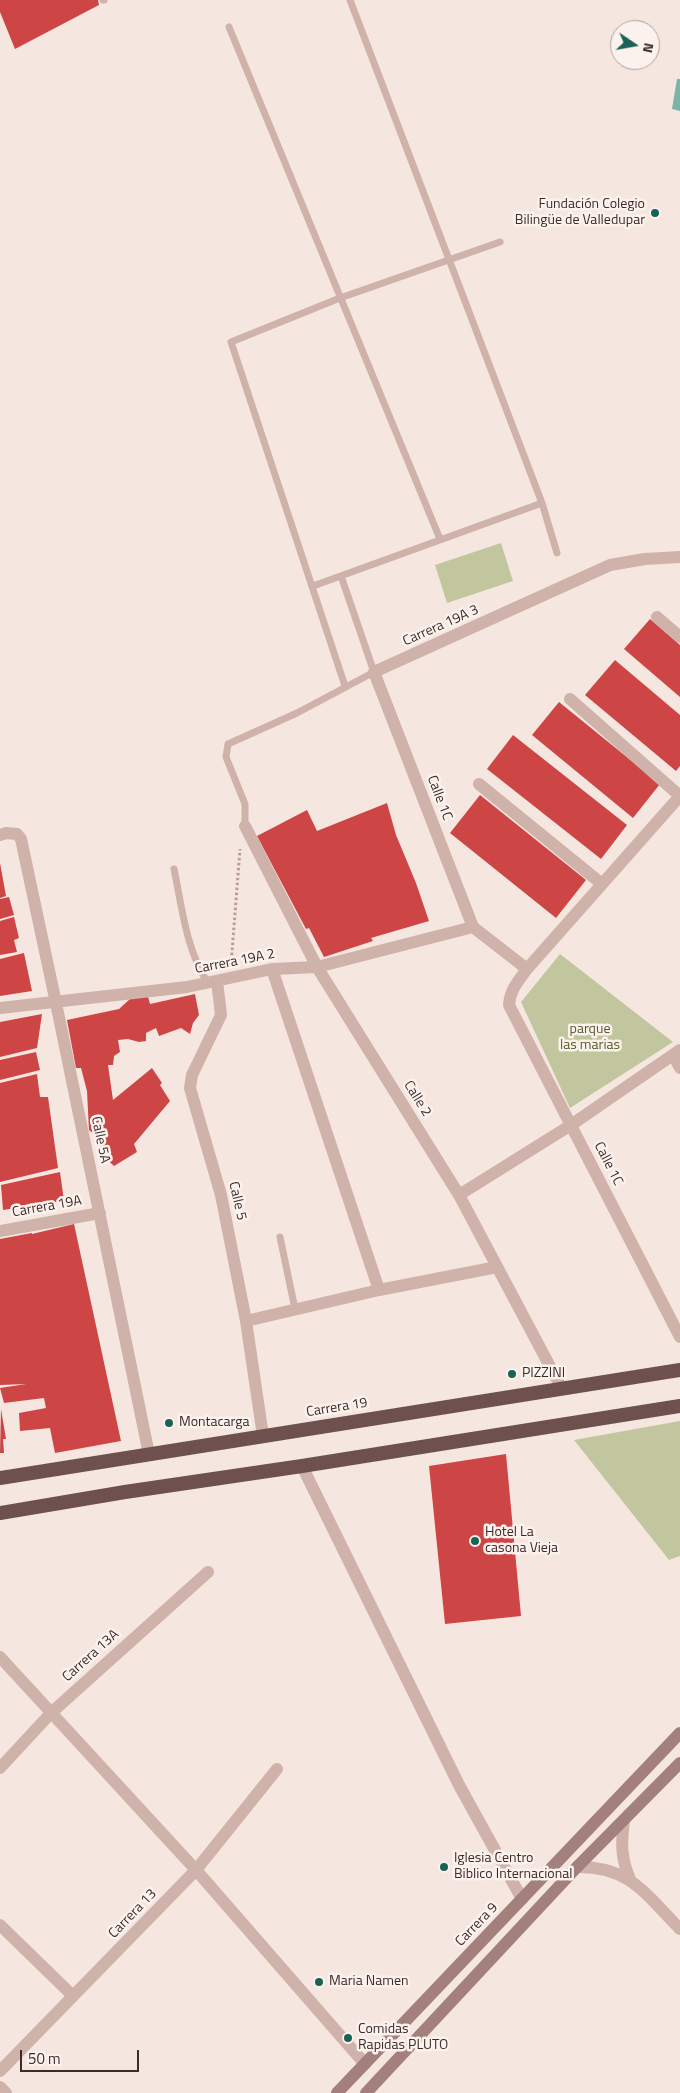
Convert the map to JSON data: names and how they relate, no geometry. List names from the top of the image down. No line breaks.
{"streets":{"highway":["Carrera 19"],"main road":["Carrera 9"],"street":["Carrera 19A 3","Calle 1C","Carrera 19A 2","Calle 2","Calle 5A","Calle 5","Carrera 19A","Carrera 13A","Carrera 13"]},"crossings":[["Carrera 19A 3","Calle 1C"],["Carrera 19A 3","Calle 2"],["Calle 1C","Carrera 19A 2"],["Carrera 19A 2","Calle 2"],["Carrera 19A 2","Calle 5A"],["Carrera 19A 2","Calle 5"],["Calle 2","Carrera 19"],["Calle 5A","Carrera 19A"],["Calle 5A","Carrera 19"],["Calle 5","Carrera 19"]],"parks":["parque las marias"],"places":["Fundación Colegio Bilingüe de Valledupar","PIZZINI","Montacarga","Hotel La casona Vieja","Iglesia Centro Biblico Internacional","Maria Namen","Comidas Rapidas PLUTO"],"scale_bar":"50 m","north":"right"}
